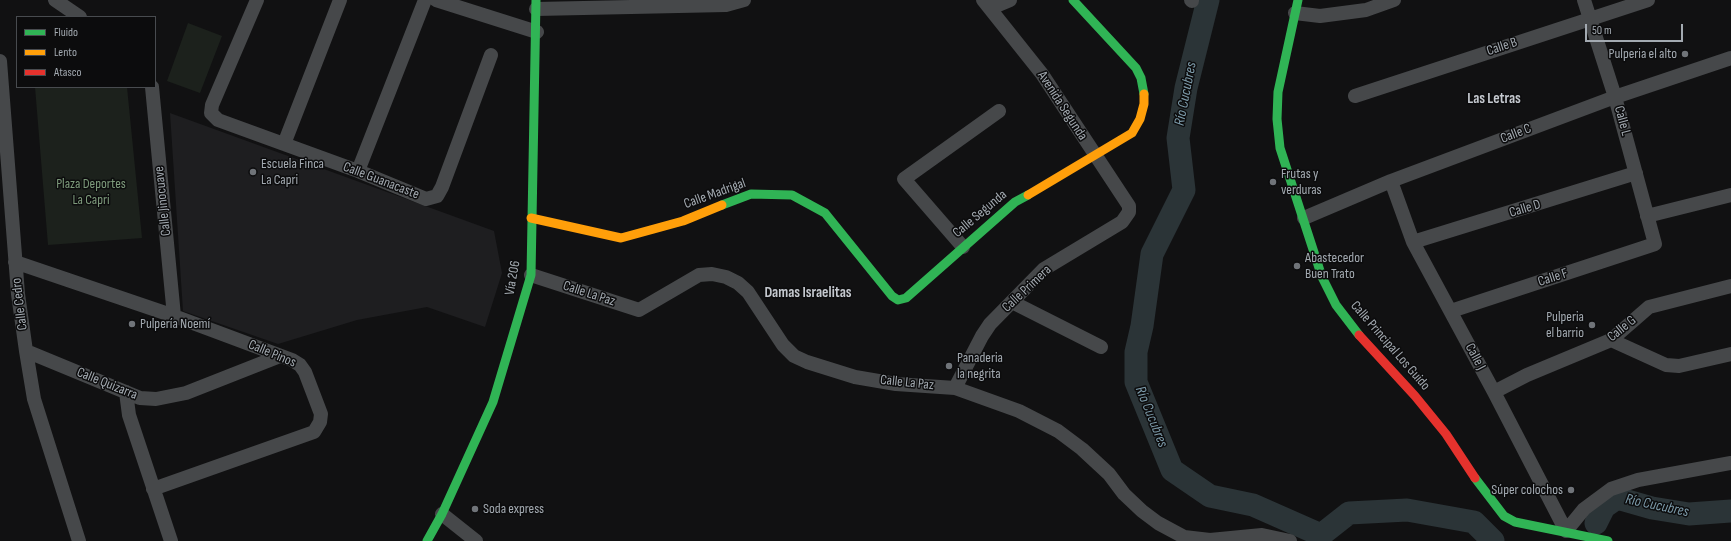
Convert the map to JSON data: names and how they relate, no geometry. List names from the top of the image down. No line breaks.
{"streets":{"street":["Calle B","Avenida Segunda","Calle L","Calle C","Calle Guanacaste","Calle Madrigal","Calle Jinocuave","Calle D","Calle Segunda","Vía 206","Calle F","Calle Primera","Calle La Paz","Calle Cedro","Calle G","Calle Principal Los Guido","Calle Pinos","Calle J","Calle Quizarra"]},"crossings":[["Calle B","Calle L"],["Avenida Segunda","Calle Segunda"],["Avenida Segunda","Calle Primera"],["Calle L","Calle C"],["Calle L","Calle D"],["Calle L","Calle F"],["Calle C","Calle Principal Los Guido"],["Calle C","Calle J"],["Calle Madrigal","Calle Segunda"],["Calle Madrigal","Vía 206"],["Calle Jinocuave","Calle Pinos"],["Calle D","Calle J"],["Vía 206","Calle La Paz"],["Calle F","Calle J"],["Calle Primera","Calle La Paz"],["Calle Cedro","Calle Pinos"],["Calle Cedro","Calle Quizarra"],["Calle G","Calle J"],["Calle Principal Los Guido","Calle J"],["Calle Pinos","Calle Quizarra"]],"districts":["Las Letras","Damas Israelitas"],"water":["Río Cucubres"],"parks":["Plaza Deportes La Capri"],"places":["Pulperia el alto","Escuela Finca La Capri","Frutas y verduras","Abastecedor Buen Trato","Pulpería Noemí","Pulperia el barrio","Panaderia la negrita","Súper colochos","Soda express"],"legend":["Fluido","Lento","Atasco"],"scale_bar":"50 m"}
